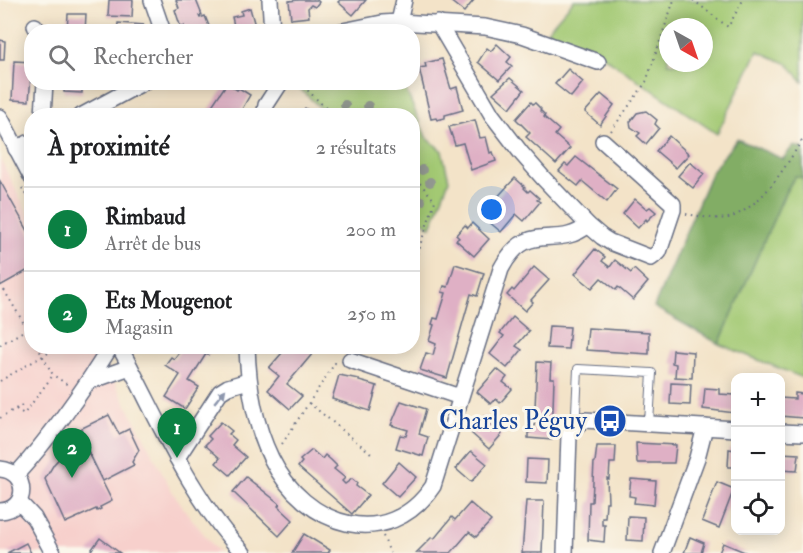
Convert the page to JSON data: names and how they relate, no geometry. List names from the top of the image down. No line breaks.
{"places":{"bus stop":["Charles Péguy"]},"north":"bottom right","page":{"search":"Rechercher","heading":["À proximité","2 résultats"],"list":[{"mark":"1","name":"Rimbaud","note":"Arrêt de bus","value":"200 m"},{"mark":"2","name":"Ets Mougenot","note":"Magasin","value":"250 m"}],"map_buttons":["+","−"],"pins":["1","2"]}}
